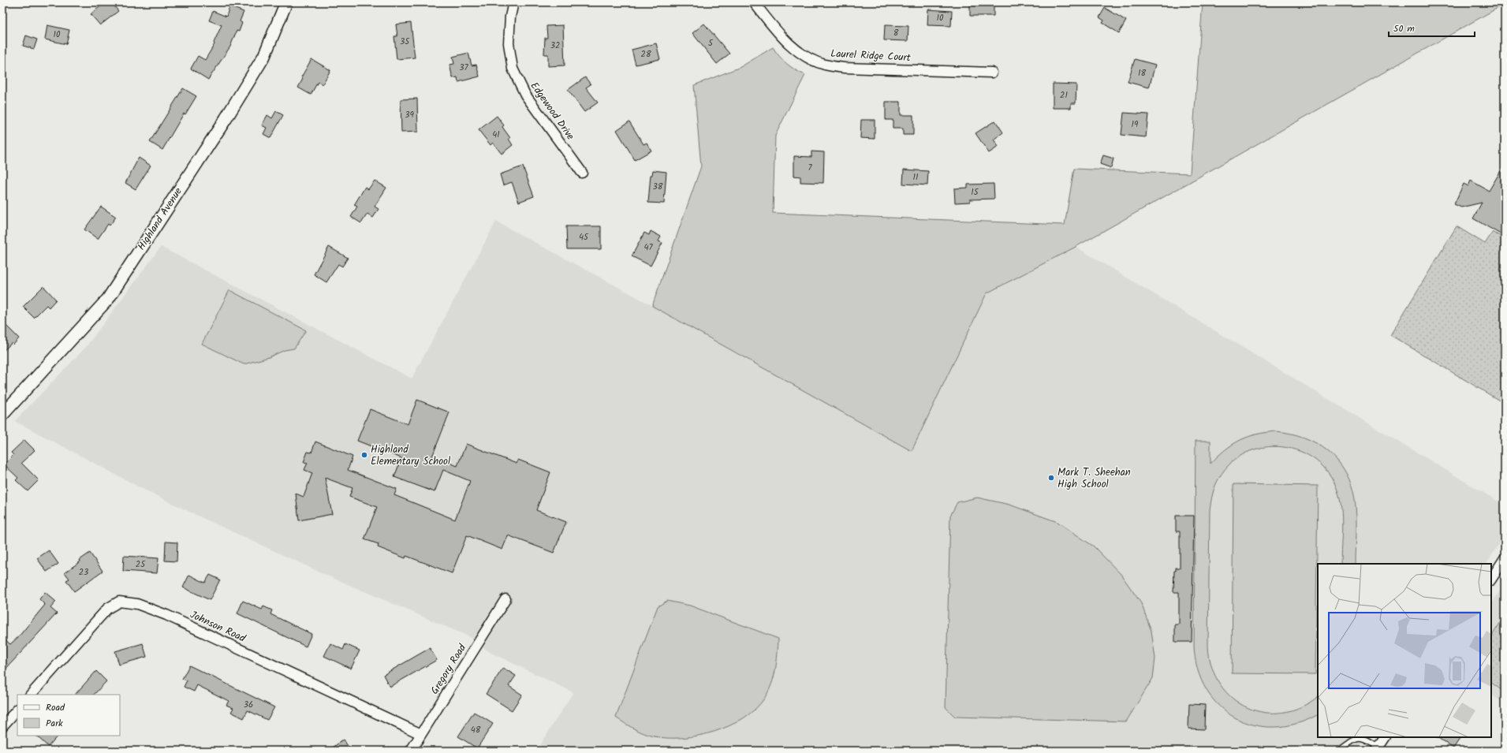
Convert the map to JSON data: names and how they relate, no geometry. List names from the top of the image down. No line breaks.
{"streets":{"street":["Laurel Ridge Court","Edgewood Drive","Highland Avenue","Johnson Road","Gregory Road"]},"crossings":[["Johnson Road","Gregory Road"]],"places":["Highland Elementary School","Mark T. Sheehan High School"],"house_numbers":["10","8","10","35","5","32","28","37","18","21","39","19","41","7","11","38","15","45","47","25","23","36","48"],"legend":["Road","Park"],"scale_bar":"50 m"}
